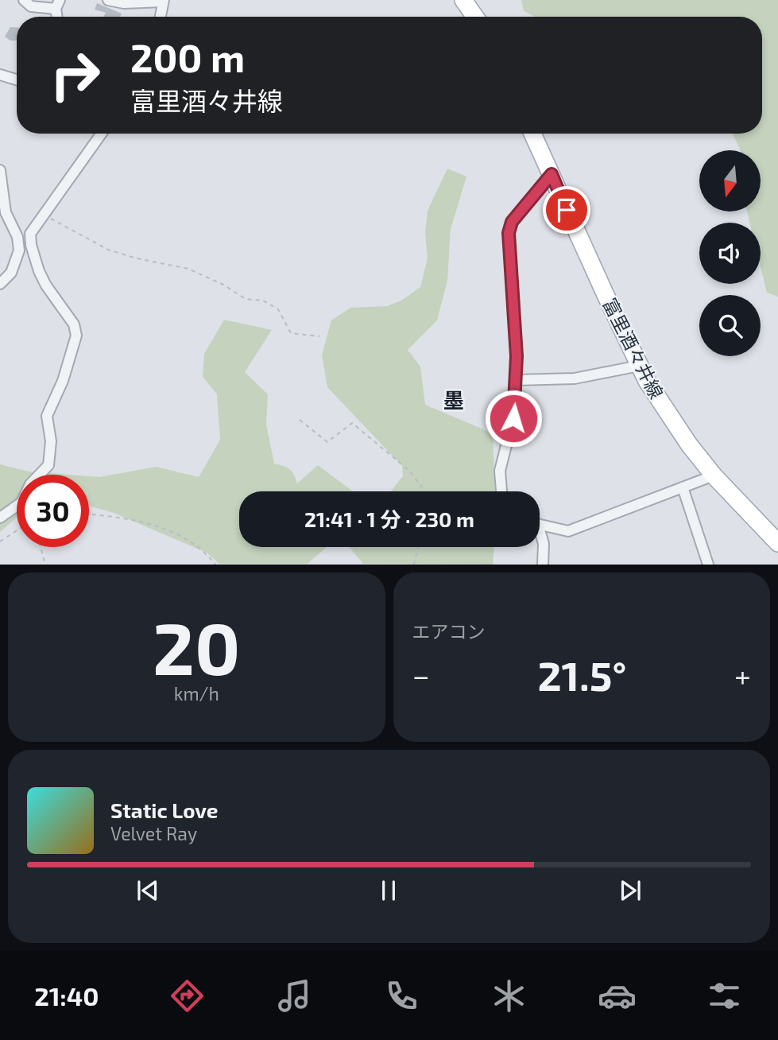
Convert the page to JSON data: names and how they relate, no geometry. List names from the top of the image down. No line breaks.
{"streets":{"main road":["富里酒々井線"]},"districts":["墨"],"north":"bottom","page":{"turn":["200 m","富里酒々井線"],"limit":"30","trip":"21:41 · 1 分 · 230 m","tile":[["20","km/h"],"エアコン"],"heat":["−","21.5°","+"],"song":["Static Love","Velvet Ray"],"tabs":"21:40"}}
